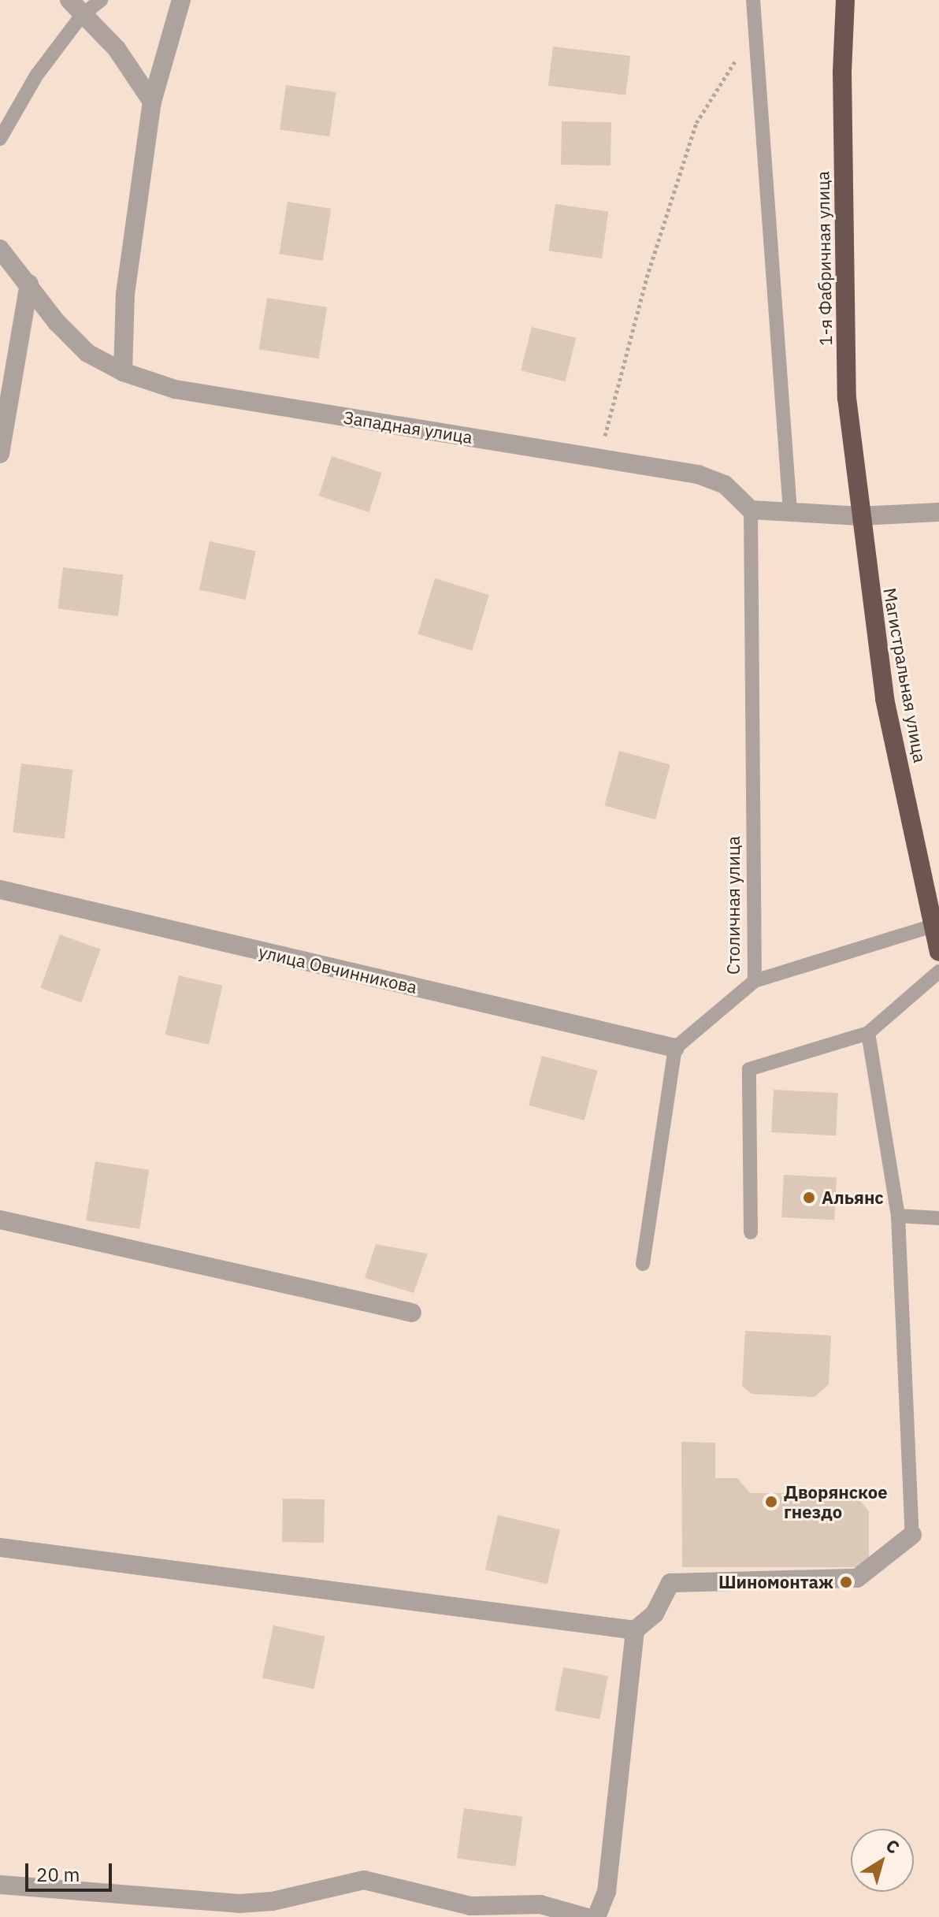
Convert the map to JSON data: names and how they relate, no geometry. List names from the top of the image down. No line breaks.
{"streets":{"highway":["1-я Фабричная улица","Магистральная улица"],"street":["Западная улица","улица Овчинникова"],"lane":["Столичная улица"]},"crossings":[["1-я Фабричная улица","Магистральная улица"],["Западная улица","Столичная улица"],["Столичная улица","улица Овчинникова"]],"places":["Альянс","Дворянское гнездо","Шиномонтаж"],"scale_bar":"20 m","north":"top right"}
